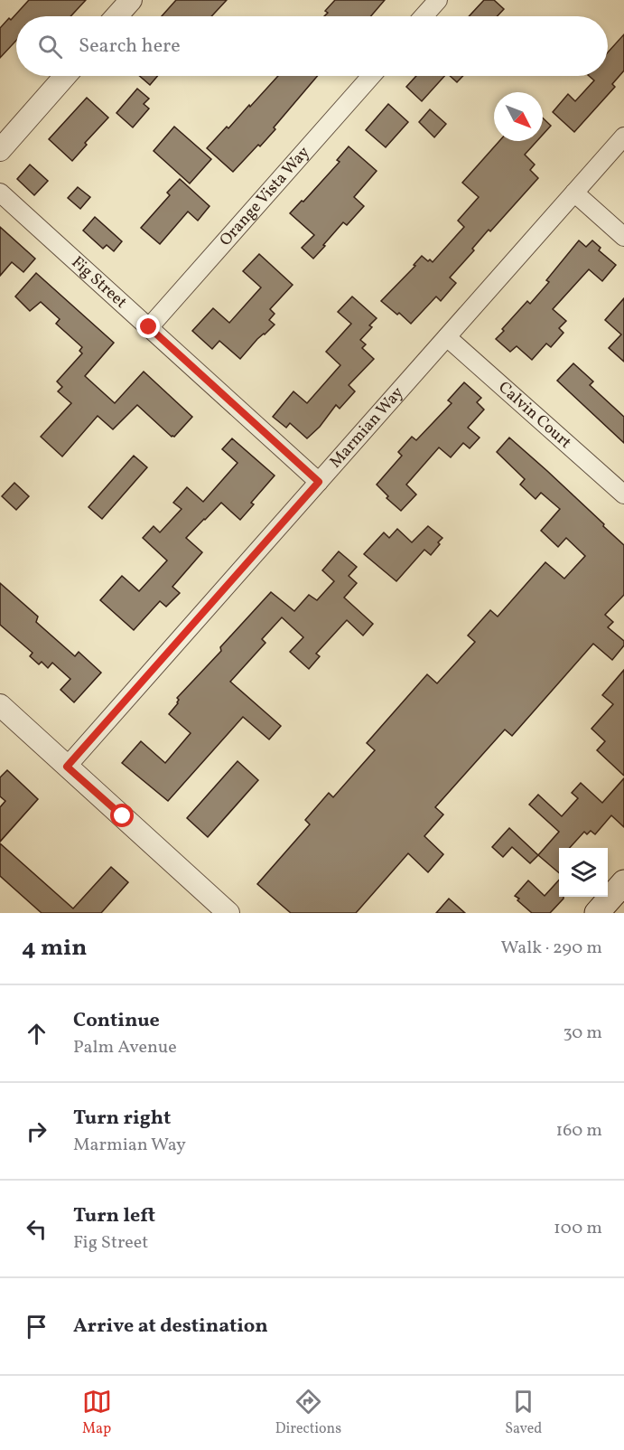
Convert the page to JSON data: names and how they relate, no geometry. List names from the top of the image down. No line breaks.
{"streets":{"street":["Orange Vista Way","Fig Street","Calvin Court","Marmian Way"]},"crossings":[["Orange Vista Way","Fig Street"],["Fig Street","Marmian Way"],["Calvin Court","Marmian Way"]],"north":"bottom right","page":{"search":"Search here","heading":["4 min","Walk · 290 m"],"list":[["Continue","Palm Avenue","30 m"],["Turn right","Marmian Way","160 m"],["Turn left","Fig Street","100 m"],"Arrive at destination"],"nav":["Map","Directions","Saved"]}}
